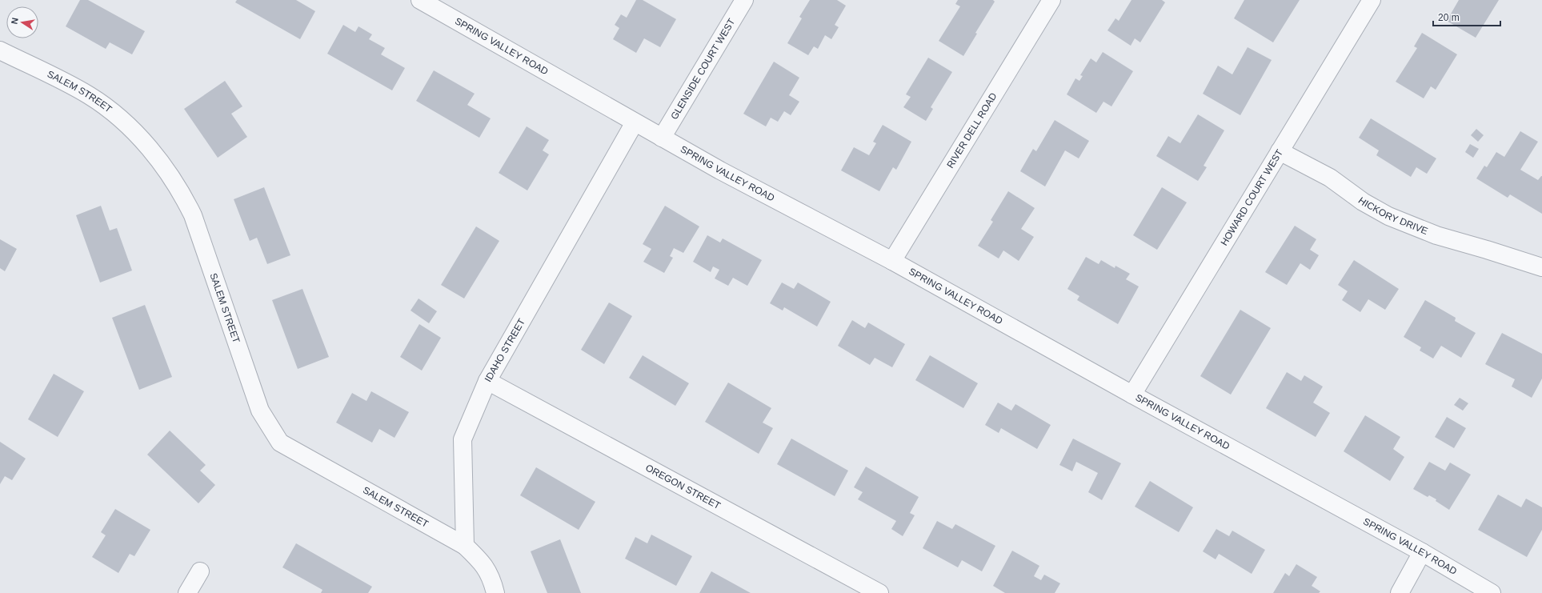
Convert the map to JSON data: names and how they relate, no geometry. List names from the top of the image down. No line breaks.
{"streets":{"street":["SPRING VALLEY ROAD","GLENSIDE COURT WEST","SALEM STREET","RIVER DELL ROAD","HOWARD COURT WEST","HICKORY DRIVE","IDAHO STREET","OREGON STREET"]},"crossings":[["SPRING VALLEY ROAD","GLENSIDE COURT WEST"],["SPRING VALLEY ROAD","RIVER DELL ROAD"],["SPRING VALLEY ROAD","HOWARD COURT WEST"],["SPRING VALLEY ROAD","IDAHO STREET"],["SALEM STREET","IDAHO STREET"],["HOWARD COURT WEST","HICKORY DRIVE"],["IDAHO STREET","OREGON STREET"]],"scale_bar":"20 m","north":"left"}
